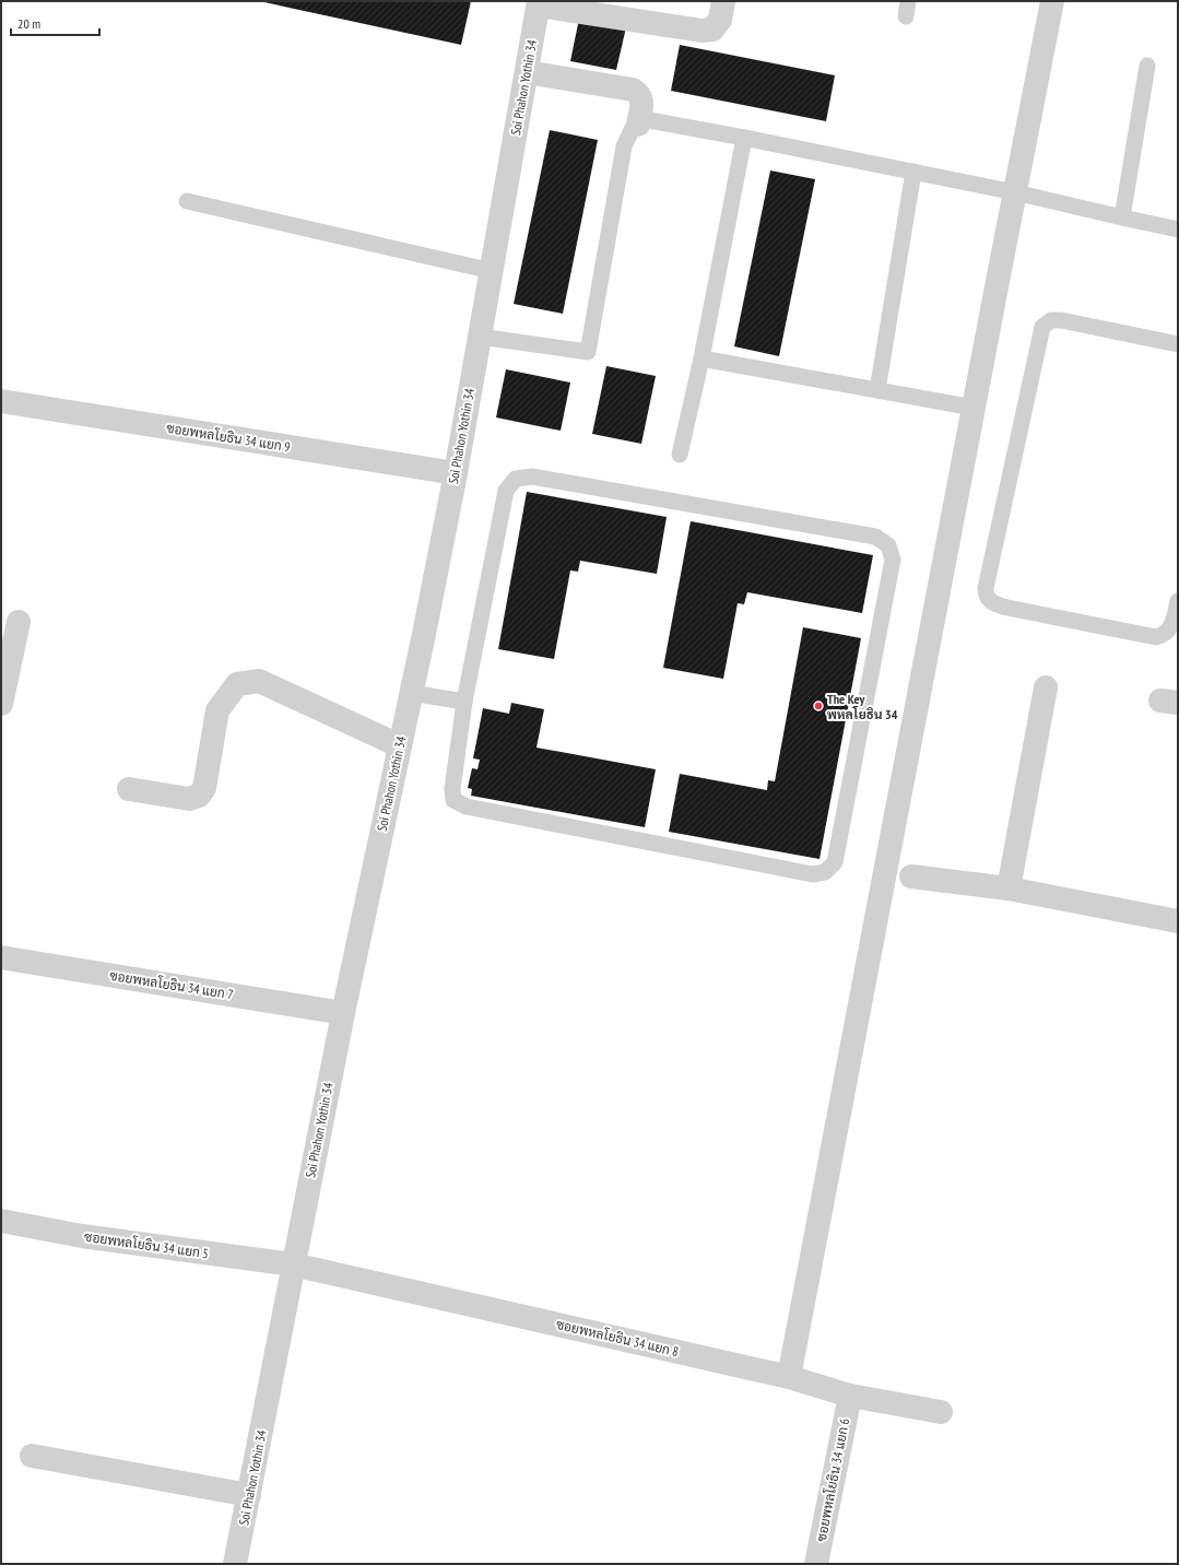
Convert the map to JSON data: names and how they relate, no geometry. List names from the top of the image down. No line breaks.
{"streets":{"street":["Soi Phahon Yothin 34","ซอยพหลโยธิน 34 แยก 9","ซอยพหลโยธิน 34 แยก 7","ซอยพหลโยธิน 34 แยก 5","ซอยพหลโยธิน 34 แยก 8","ซอยพหลโยธิน 34 แยก 6"]},"crossings":[["Soi Phahon Yothin 34","ซอยพหลโยธิน 34 แยก 9"],["Soi Phahon Yothin 34","ซอยพหลโยธิน 34 แยก 7"],["Soi Phahon Yothin 34","ซอยพหลโยธิน 34 แยก 5"],["Soi Phahon Yothin 34","ซอยพหลโยธิน 34 แยก 8"],["ซอยพหลโยธิน 34 แยก 5","ซอยพหลโยธิน 34 แยก 8"],["ซอยพหลโยธิน 34 แยก 8","ซอยพหลโยธิน 34 แยก 6"]],"places":["The Key พหลโยธิน 34"],"scale_bar":"20 m"}
